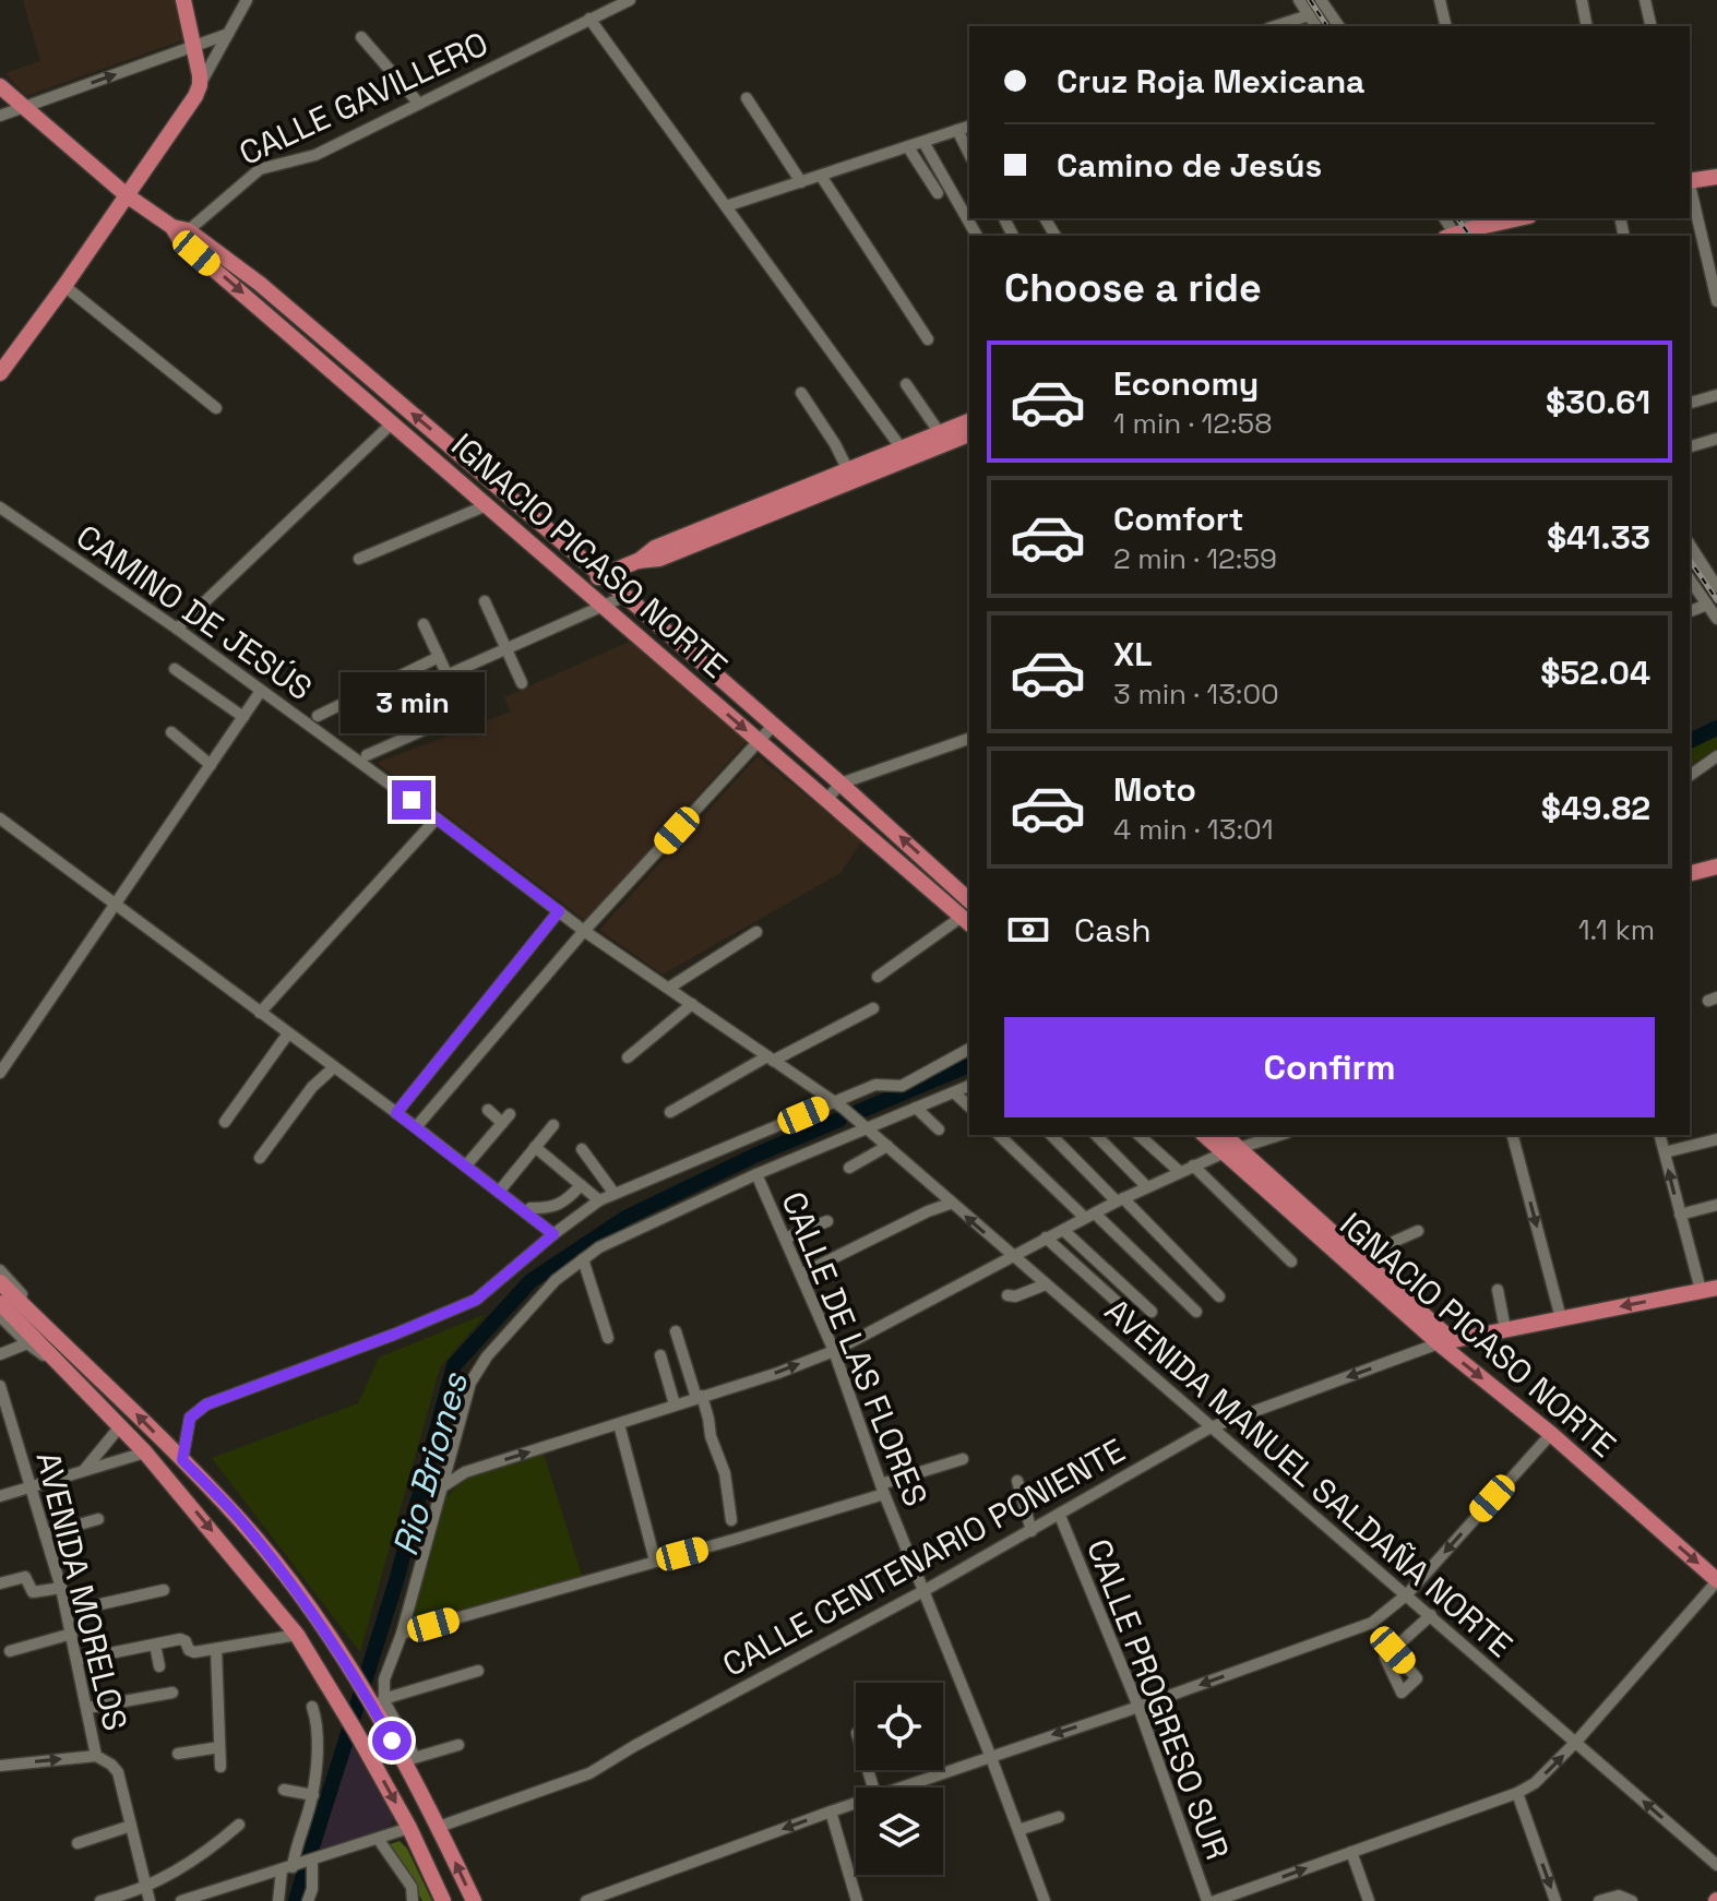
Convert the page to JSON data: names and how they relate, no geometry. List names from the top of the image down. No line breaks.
{"streets":{"main road":["IGNACIO PICASO NORTE"],"street":["CALLE GAVILLERO","CAMINO DE JESÚS","CALLE DE LAS FLORES","AVENIDA MANUEL SALDAÑA NORTE","CALLE CENTENARIO PONIENTE","AVENIDA MORELOS","CALLE PROGRESO SUR"]},"crossings":[["CALLE GAVILLERO","IGNACIO PICASO NORTE"],["IGNACIO PICASO NORTE","CALLE CENTENARIO PONIENTE"],["CAMINO DE JESÚS","AVENIDA MANUEL SALDAÑA NORTE"],["CALLE DE LAS FLORES","CALLE CENTENARIO PONIENTE"],["AVENIDA MANUEL SALDAÑA NORTE","CALLE CENTENARIO PONIENTE"],["CALLE CENTENARIO PONIENTE","CALLE PROGRESO SUR"]],"water":["Rio Briones"],"page":{"banner":["Cruz Roja Mexicana","Camino de Jesús"],"heading":"Choose a ride","list":[{"name":"Economy","note":"1 min · 12:58","value":"$30.61"},{"name":"Comfort","note":"2 min · 12:59","value":"$41.33"},{"name":"XL","note":"3 min · 13:00","value":"$52.04"},{"name":"Moto","note":"4 min · 13:01","value":"$49.82"}],"bubble":"3 min","pay":["Cash","1.1 km"],"buttons":"Confirm"}}
